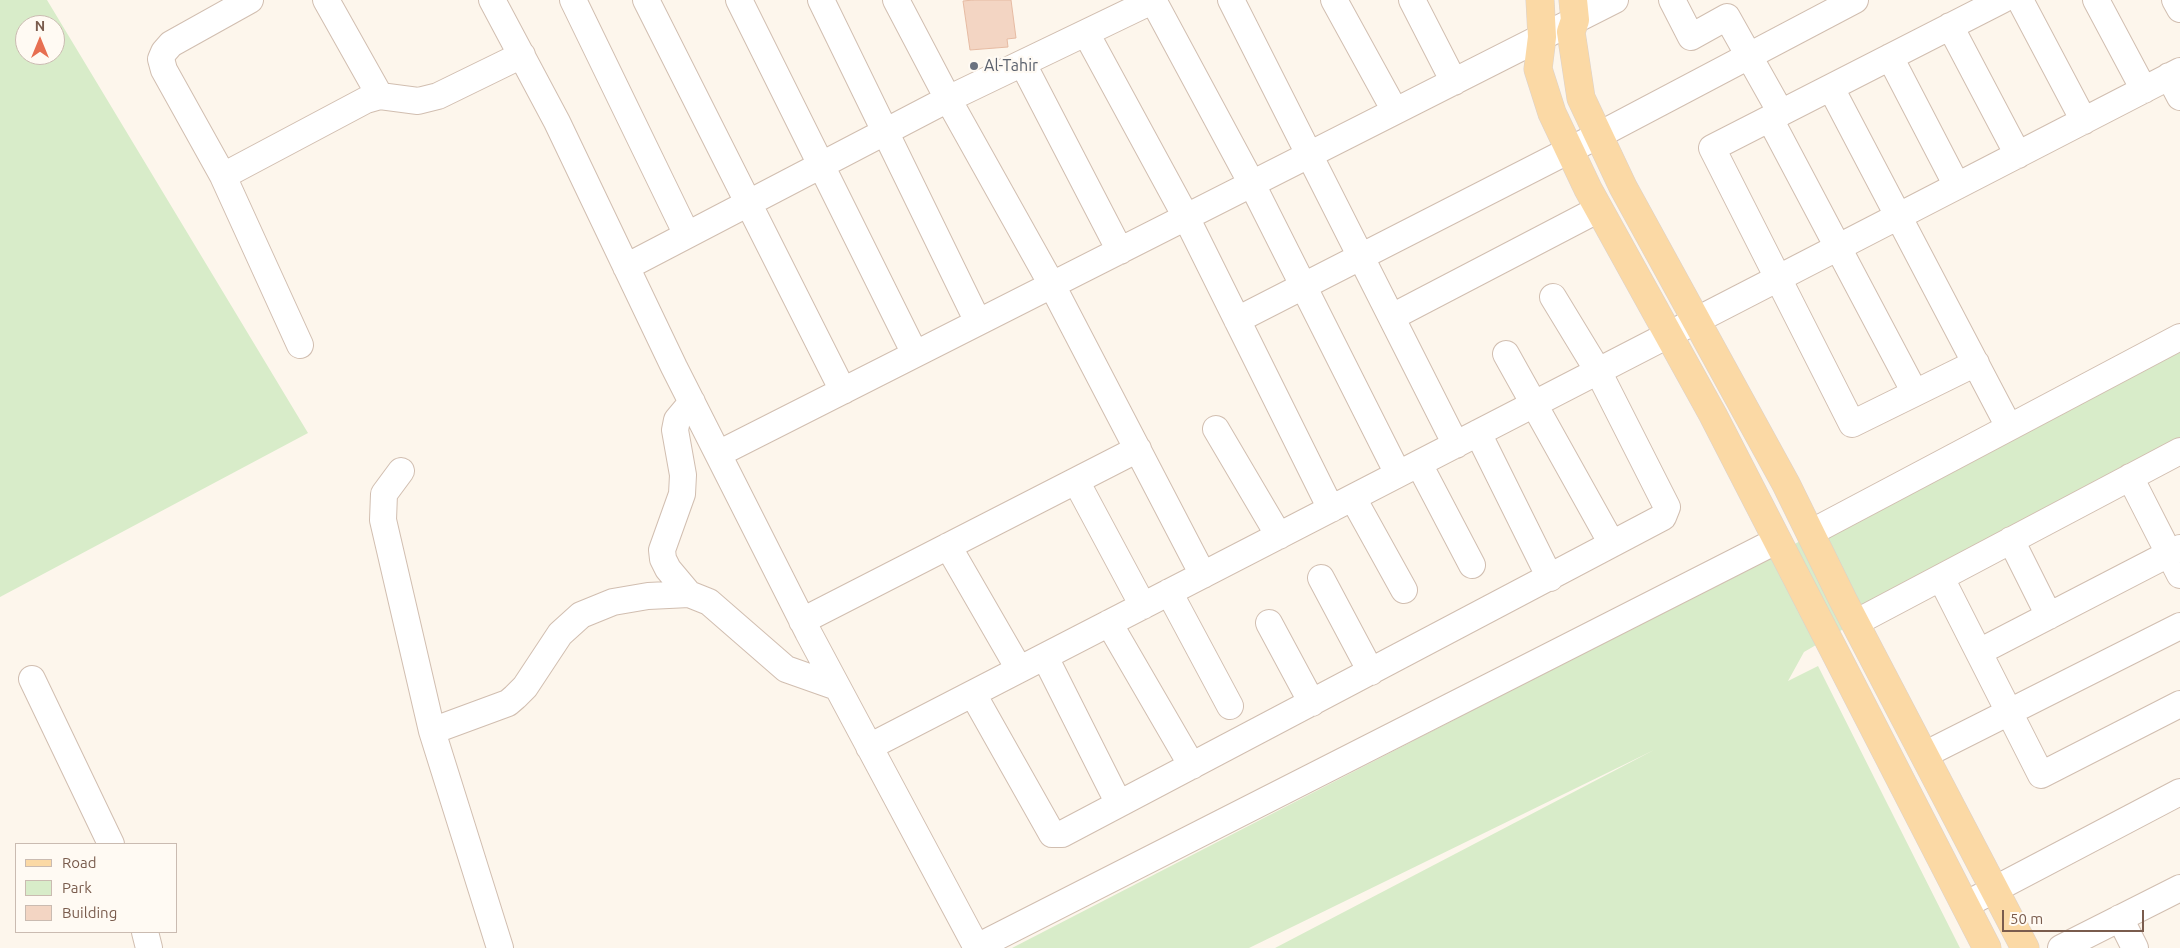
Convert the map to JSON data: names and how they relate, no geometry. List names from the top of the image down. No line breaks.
{"places":["Al-Tahir"],"legend":["Road","Park","Building"],"scale_bar":"50 m","north":"top"}
